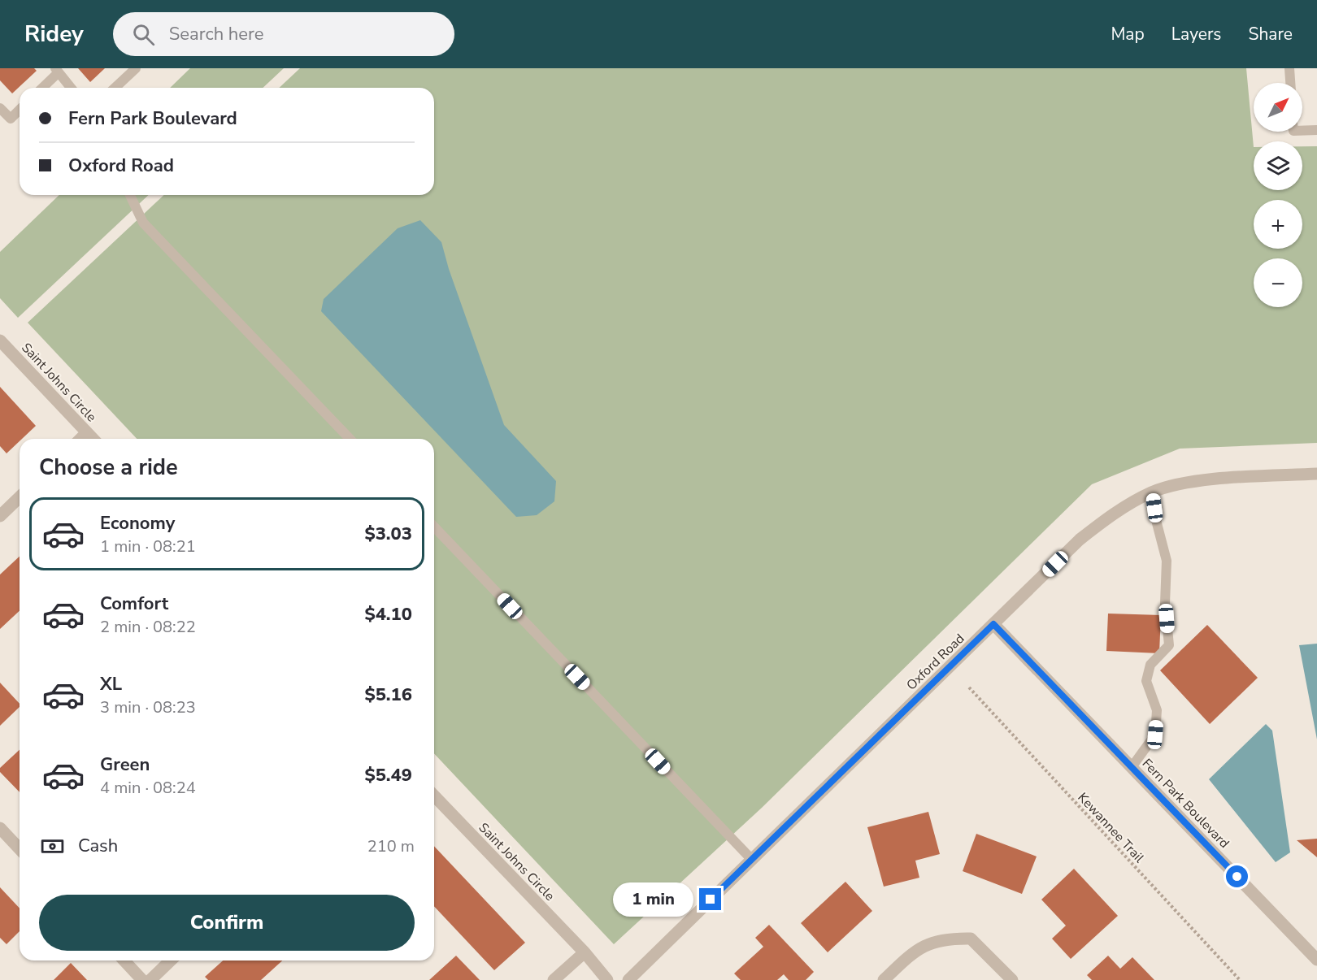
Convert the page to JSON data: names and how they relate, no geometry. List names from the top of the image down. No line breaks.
{"streets":{"street":["Saint Johns Circle","Oxford Road","Fern Park Boulevard"],"path":["Kewannee Trail"]},"crossings":[["Oxford Road","Fern Park Boulevard"]],"north":"top right","page":{"header":"Ridey","search":"Search here","nav":["Map","Layers","Share"],"map_buttons":["+","−"],"banner":["Fern Park Boulevard","Oxford Road"],"heading":"Choose a ride","list":[{"name":"Economy","note":"1 min · 08:21","value":"$3.03"},{"name":"Comfort","note":"2 min · 08:22","value":"$4.10"},{"name":"XL","note":"3 min · 08:23","value":"$5.16"},{"name":"Green","note":"4 min · 08:24","value":"$5.49"}],"pay":["Cash","210 m"],"bubble":"1 min","buttons":"Confirm"}}
